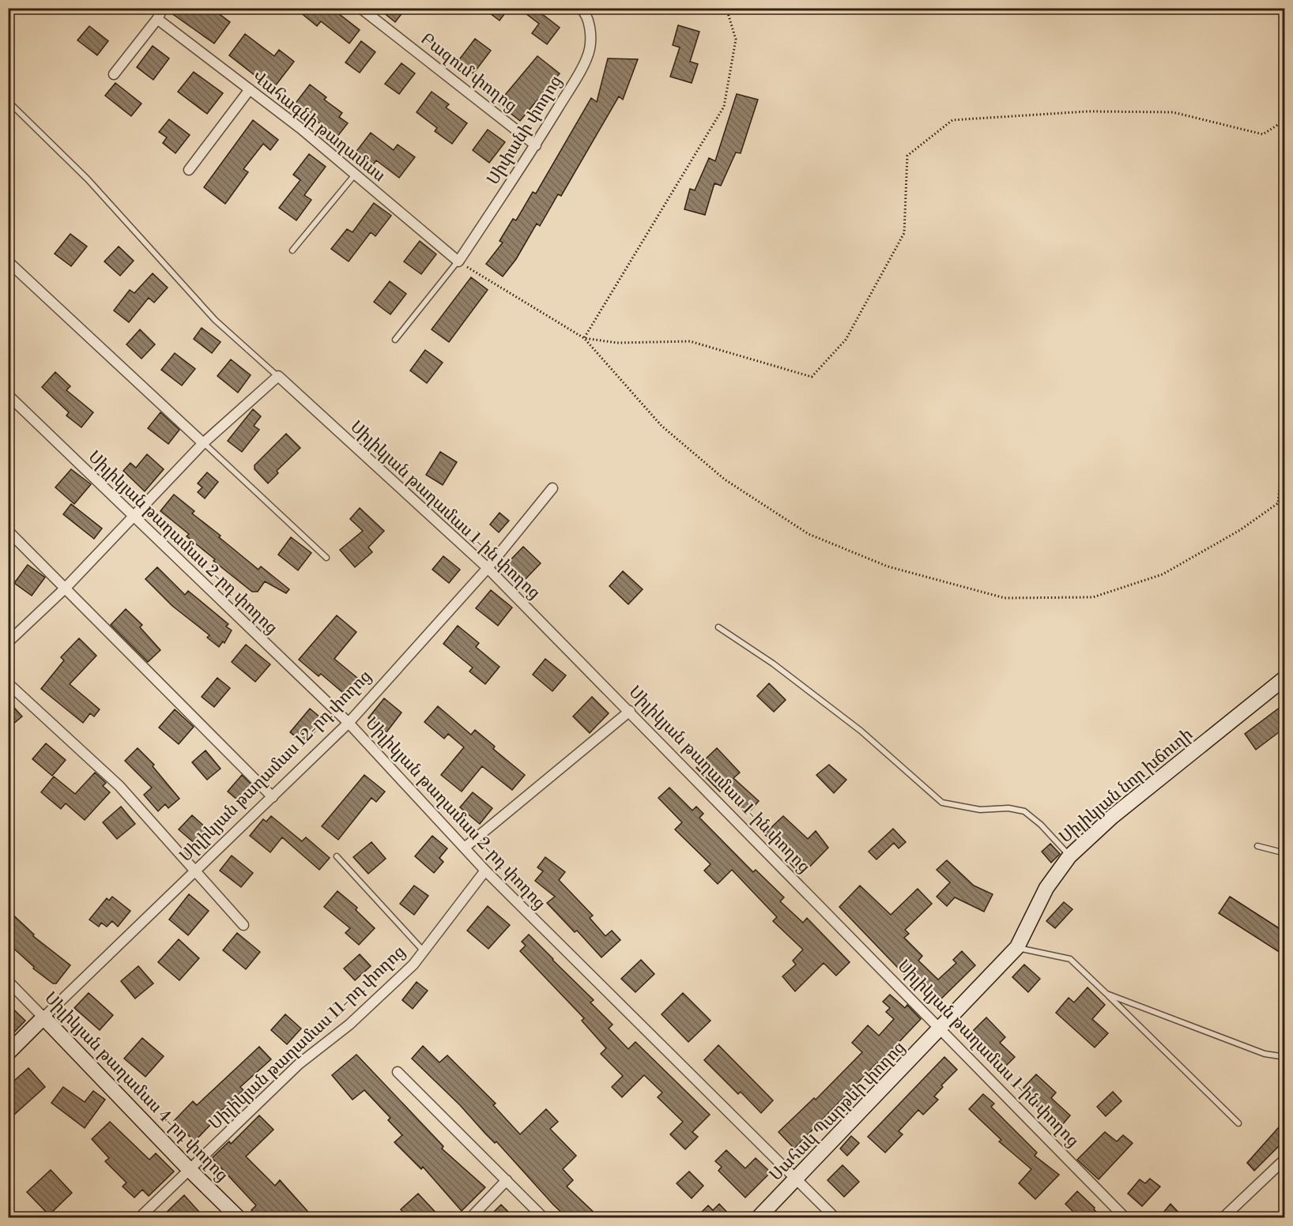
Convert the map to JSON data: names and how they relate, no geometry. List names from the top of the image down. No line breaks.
{"streets":{"main road":["Սիլիկյան թաղամաս 12-րդ փողոց","Սիլիկյան նոր խճուղի","Սիլիկյան թաղամաս 4-րդ փողոց","Սահակ Պարթևի փողոց"],"street":["Բազում փողոց","Վահագնի թաղամաս","Սիփանի փողոց","Սիլիկյան թաղամաս 1-ին փողոց","Սիլիկյան թաղամաս 2-րդ փողոց","Սիլիկյան թաղամաս 11-րդ փողոց"]},"crossings":[["Բազում փողոց","Սիփանի փողոց"],["Վահագնի թաղամաս","Սիփանի փողոց"],["Սիլիկյան թաղամաս 1-ին փողոց","Սիլիկյան թաղամաս 12-րդ փողոց"],["Սիլիկյան թաղամաս 1-ին փողոց","Սիլիկյան նոր խճուղի"],["Սիլիկյան թաղամաս 1-ին փողոց","Սահակ Պարթևի փողոց"],["Սիլիկյան թաղամաս 2-րդ փողոց","Սիլիկյան թաղամաս 12-րդ փողոց"],["Սիլիկյան թաղամաս 2-րդ փողոց","Սիլիկյան թաղամաս 11-րդ փողոց"],["Սիլիկյան թաղամաս 2-րդ փողոց","Սահակ Պարթևի փողոց"],["Սիլիկյան թաղամաս 12-րդ փողոց","Սիլիկյան թաղամաս 4-րդ փողոց"],["Սիլիկյան նոր խճուղի","Սահակ Պարթևի փողոց"],["Սիլիկյան թաղամաս 11-րդ փողոց","Սիլիկյան թաղամաս 4-րդ փողոց"]]}
